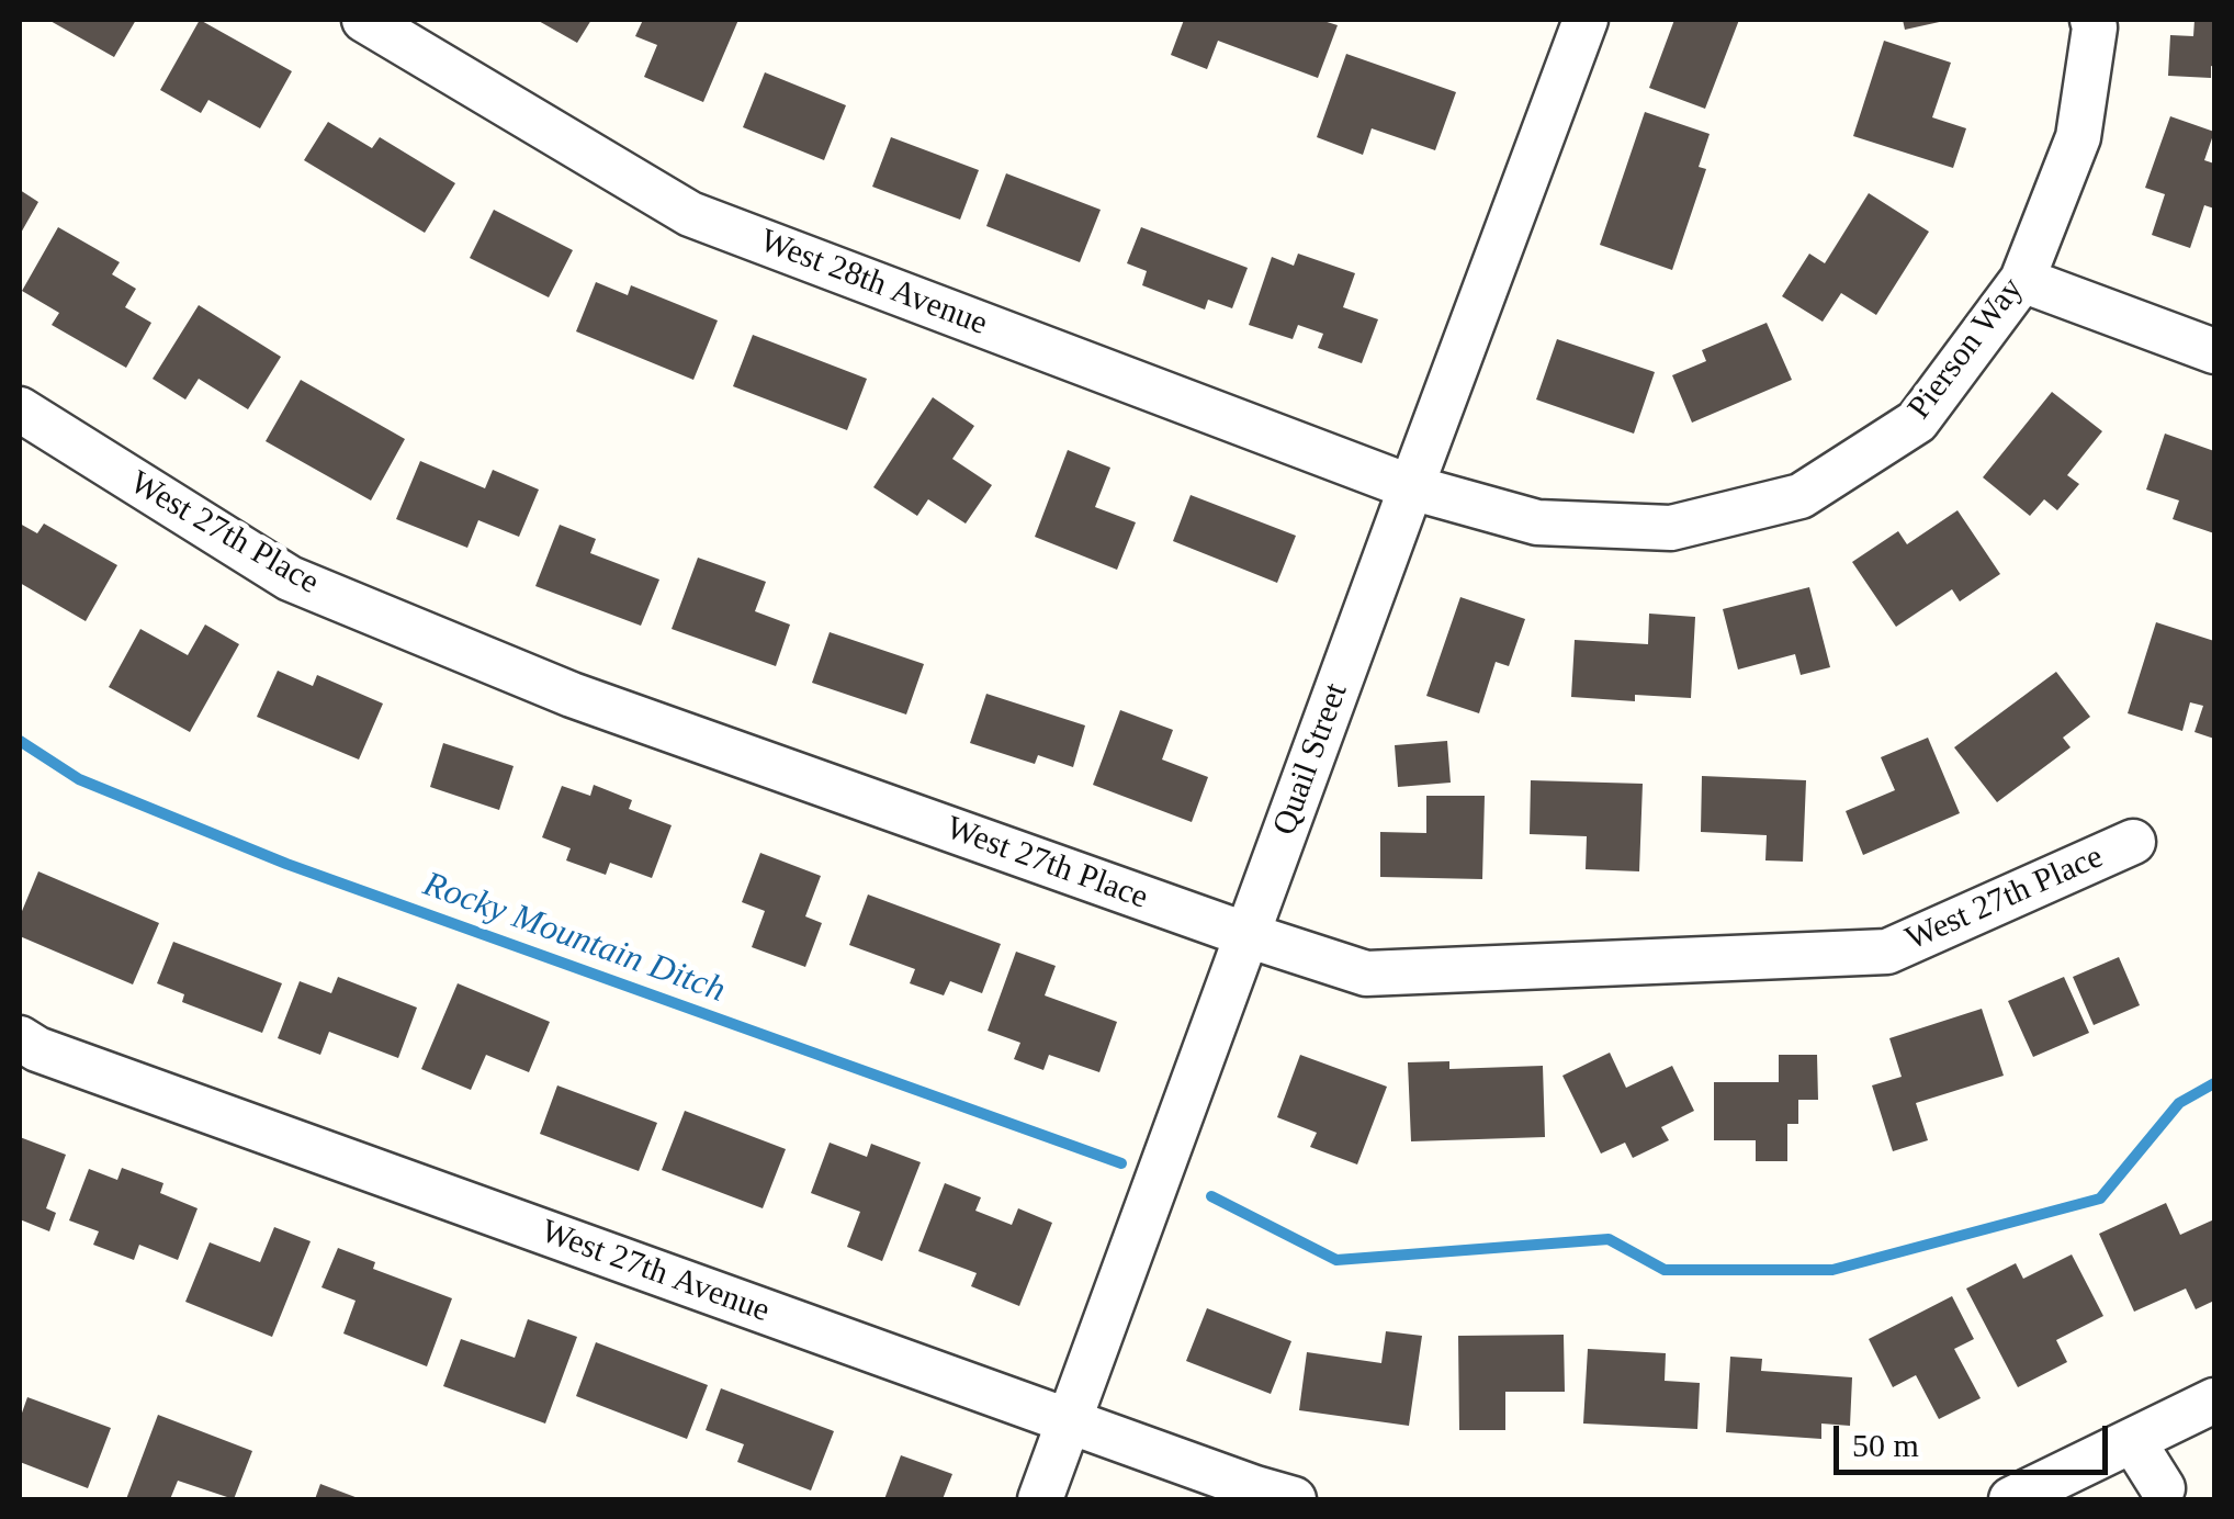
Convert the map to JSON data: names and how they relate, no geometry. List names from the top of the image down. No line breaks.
{"streets":{"street":["West 28th Avenue","Pierson Way","West 27th Place","Quail Street","West 27th Avenue"]},"crossings":[["West 28th Avenue","Pierson Way"],["West 28th Avenue","Quail Street"],["Pierson Way","Quail Street"],["West 27th Place","Quail Street"],["Quail Street","West 27th Avenue"]],"water":["Rocky Mountain Ditch"],"scale_bar":"50 m"}
